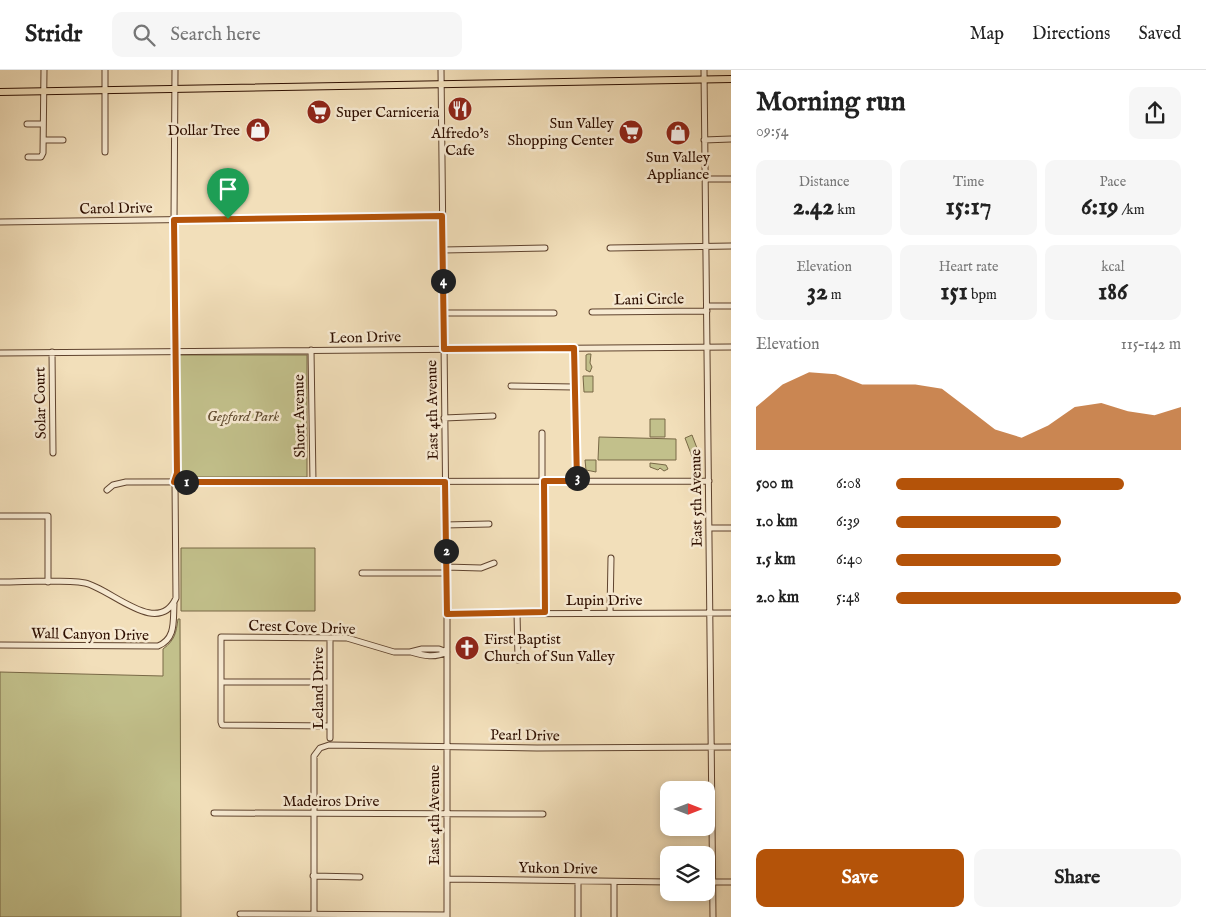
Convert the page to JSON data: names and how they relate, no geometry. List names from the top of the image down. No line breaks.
{"streets":{"street":["Carol Drive","Lani Circle","Leon Drive","Solar Court","East 4th Avenue","Short Avenue","East 5th Avenue","Lupin Drive","Crest Cove Drive","Wall Canyon Drive","Leland Drive","Pearl Drive","Madeiros Drive","Yukon Drive"]},"crossings":[["Carol Drive","East 4th Avenue"],["Carol Drive","Wall Canyon Drive"],["Lani Circle","East 5th Avenue"],["Leon Drive","Solar Court"],["Leon Drive","East 4th Avenue"],["Leon Drive","Short Avenue"],["Leon Drive","East 5th Avenue"],["Leon Drive","Wall Canyon Drive"],["East 4th Avenue","Lupin Drive"],["East 4th Avenue","Crest Cove Drive"],["East 4th Avenue","Pearl Drive"],["East 4th Avenue","Madeiros Drive"],["East 4th Avenue","Yukon Drive"],["East 5th Avenue","Lupin Drive"],["East 5th Avenue","Pearl Drive"],["Crest Cove Drive","Leland Drive"],["Pearl Drive","Madeiros Drive"]],"parks":["Gepford Park"],"places":{"restaurant":["Alfredo's Cafe"],"supermarket":["Super Carniceria","Sun Valley Shopping Center"],"shop":["Dollar Tree","Sun Valley Appliance"],"church":["First Baptist Church of Sun Valley"]},"north":"right","page":{"header":"Stridr","search":"Search here","nav":["Map","Directions","Saved"],"heading":["Morning run","09:54"],"stats":[["Distance","2.42 km"],["Time","15:17"],["Pace","6:19 /km"],["Elevation","32 m"],["Heart rate","151 bpm"],["kcal","186"]],"pins":["4","3","1","2"],"chart":["Elevation","115–142 m"],"list":[{"name":"500 m","note":"6:08"},{"name":"1.0 km","note":"6:39"},{"name":"1.5 km","note":"6:40"},{"name":"2.0 km","note":"5:48"}],"buttons":["Save","Share"]}}
